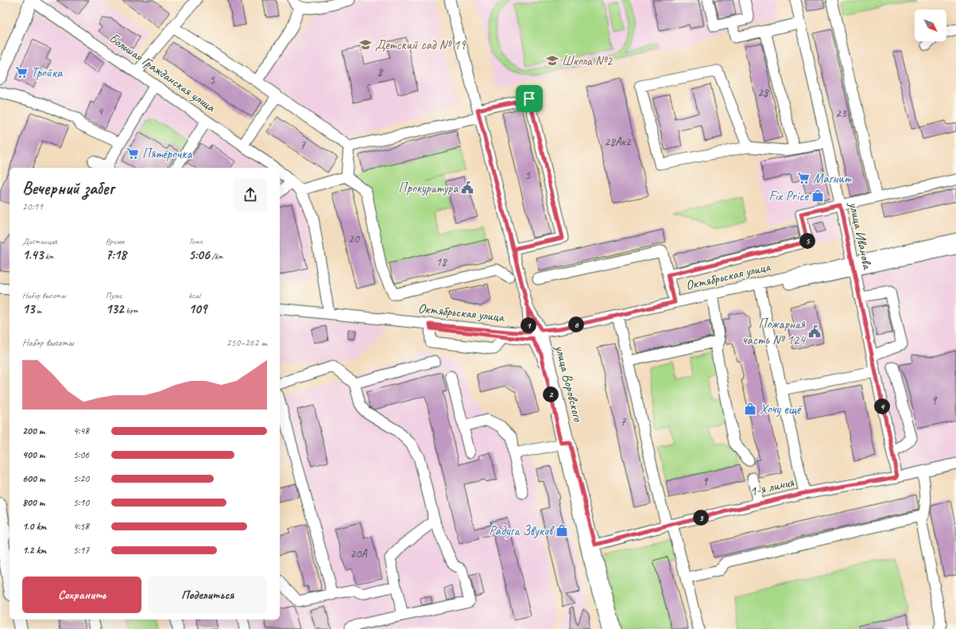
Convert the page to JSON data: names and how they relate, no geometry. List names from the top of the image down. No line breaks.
{"streets":{"street":["Большая Гражданская улица","улица Иванова","Октябрьская улица","улица Воровского","1-я линия"]},"crossings":[["Большая Гражданская улица","Октябрьская улица"],["улица Иванова","Октябрьская улица"],["улица Иванова","1-я линия"],["Октябрьская улица","улица Воровского"],["улица Воровского","1-я линия"]],"places":{"school or university":["Детский сад № 19","Школа №2"],"supermarket":["Тройка","Пятёрочка","Магнит"],"public building":["Прокуратура","Пожарная часть № 124"],"shop":["Fix Price","Хочу ещё","Радуга Звуков"]},"house_numbers":["8","5","28","4","23","28Ак2","7","5","20","18","9","7","9","20А"],"north":"bottom right","page":{"heading":["Вечерний забег","20:11"],"stats":[["Дистанция","1.43 km"],["Время","7:18"],["Темп","5:06 /km"],["Набор высоты","13 m"],["Пульс","132 bpm"],["kcal","109"]],"pins":["5","6","1","2","4","3"],"chart":["Набор высоты","250–262 m"],"list":[{"name":"200 m","note":"4:48"},{"name":"400 m","note":"5:06"},{"name":"600 m","note":"5:20"},{"name":"800 m","note":"5:10"},{"name":"1.0 km","note":"4:58"},{"name":"1.2 km","note":"5:17"}],"buttons":["Сохранить","Поделиться"]}}
